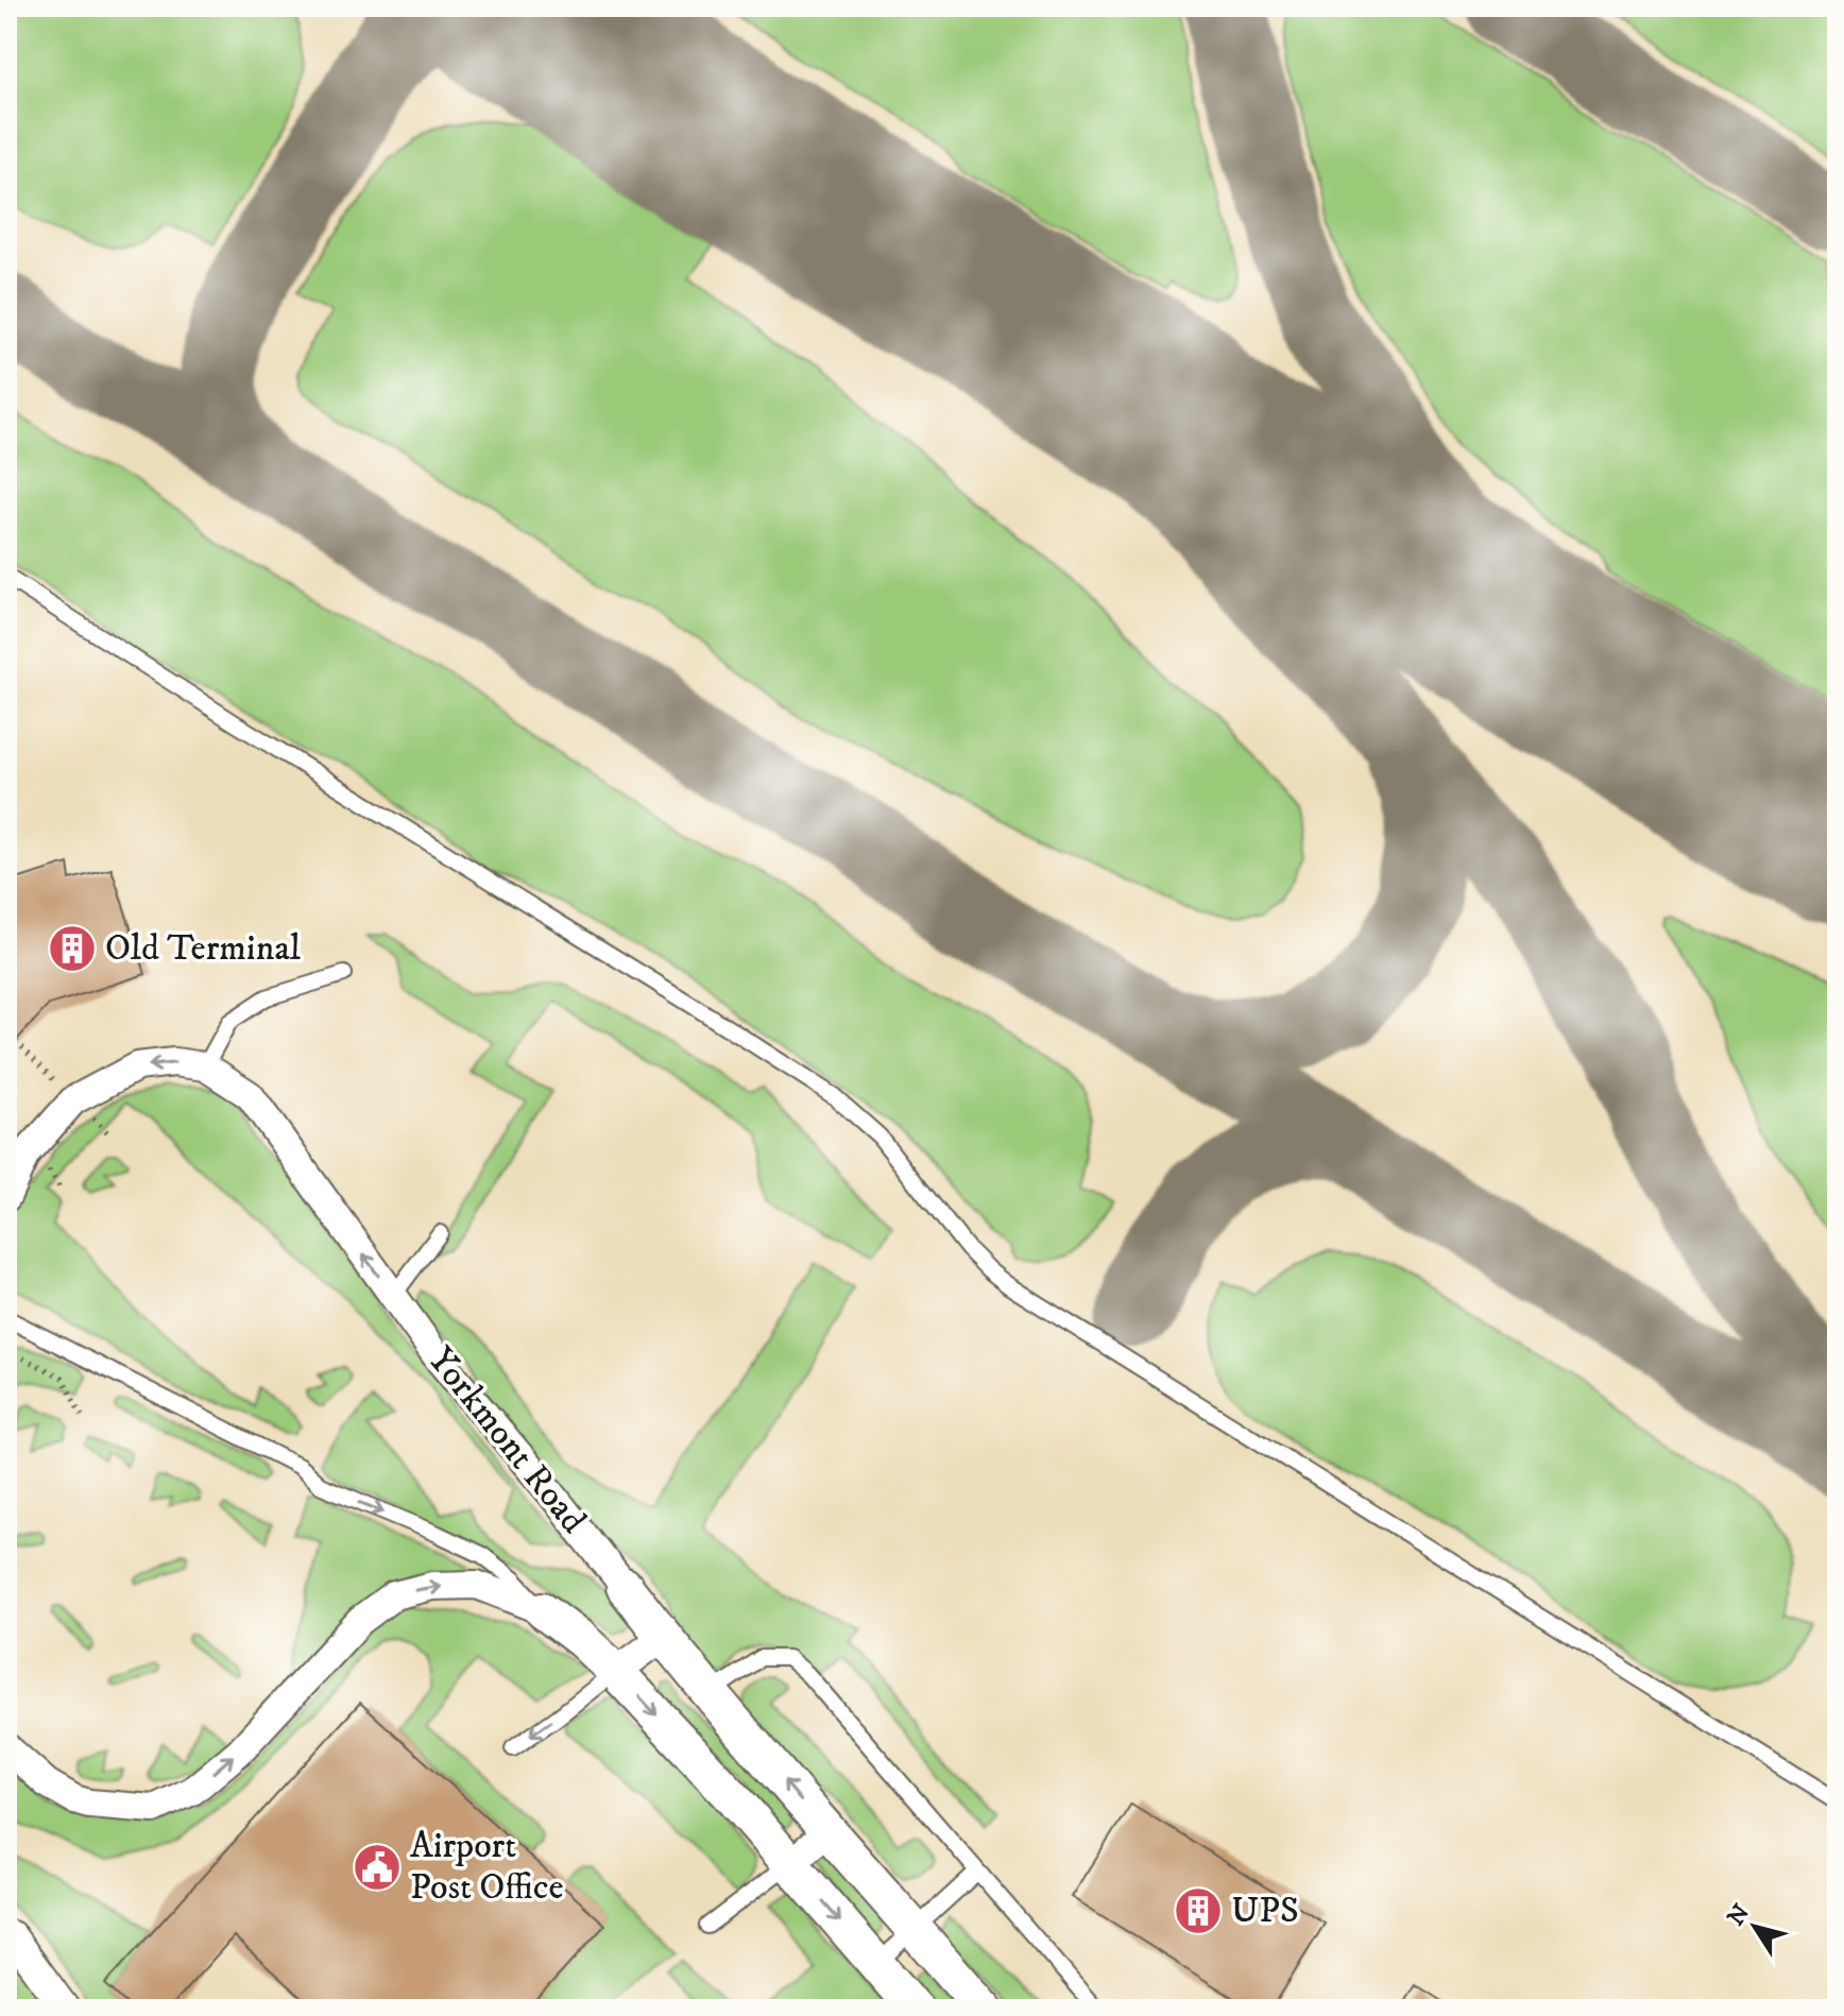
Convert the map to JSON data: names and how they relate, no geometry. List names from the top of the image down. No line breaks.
{"streets":{"street":["Yorkmont Road"]},"places":{"building":["Old Terminal","UPS"],"public building":["Airport Post Office"]},"north":"top left"}
